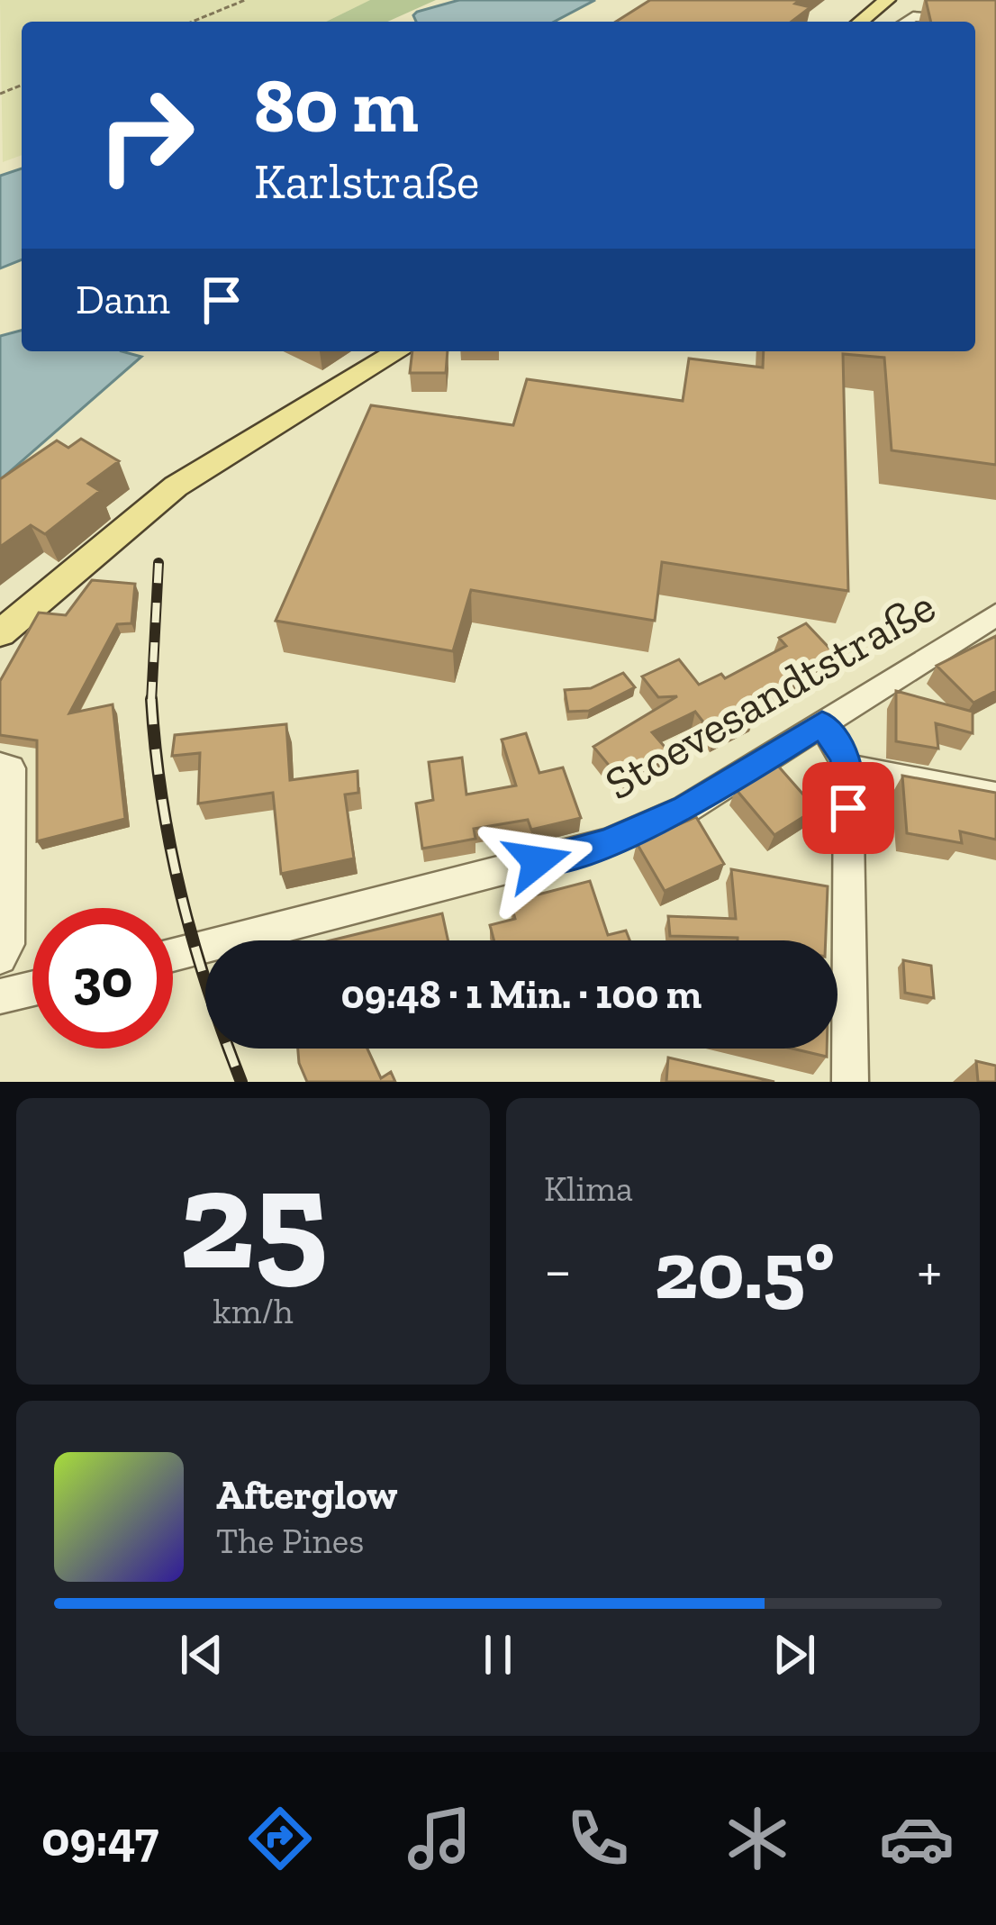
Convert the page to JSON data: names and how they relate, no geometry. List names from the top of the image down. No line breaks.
{"streets":{"street":["Stoevesandtstraße"]},"page":{"turn":["80 m","Karlstraße"],"then":"Dann","limit":"30","trip":"09:48 · 1 Min. · 100 m","tile":[["25","km/h"],"Klima"],"heat":["−","20.5°","+"],"song":["Afterglow","The Pines"],"tabs":"09:47"}}
